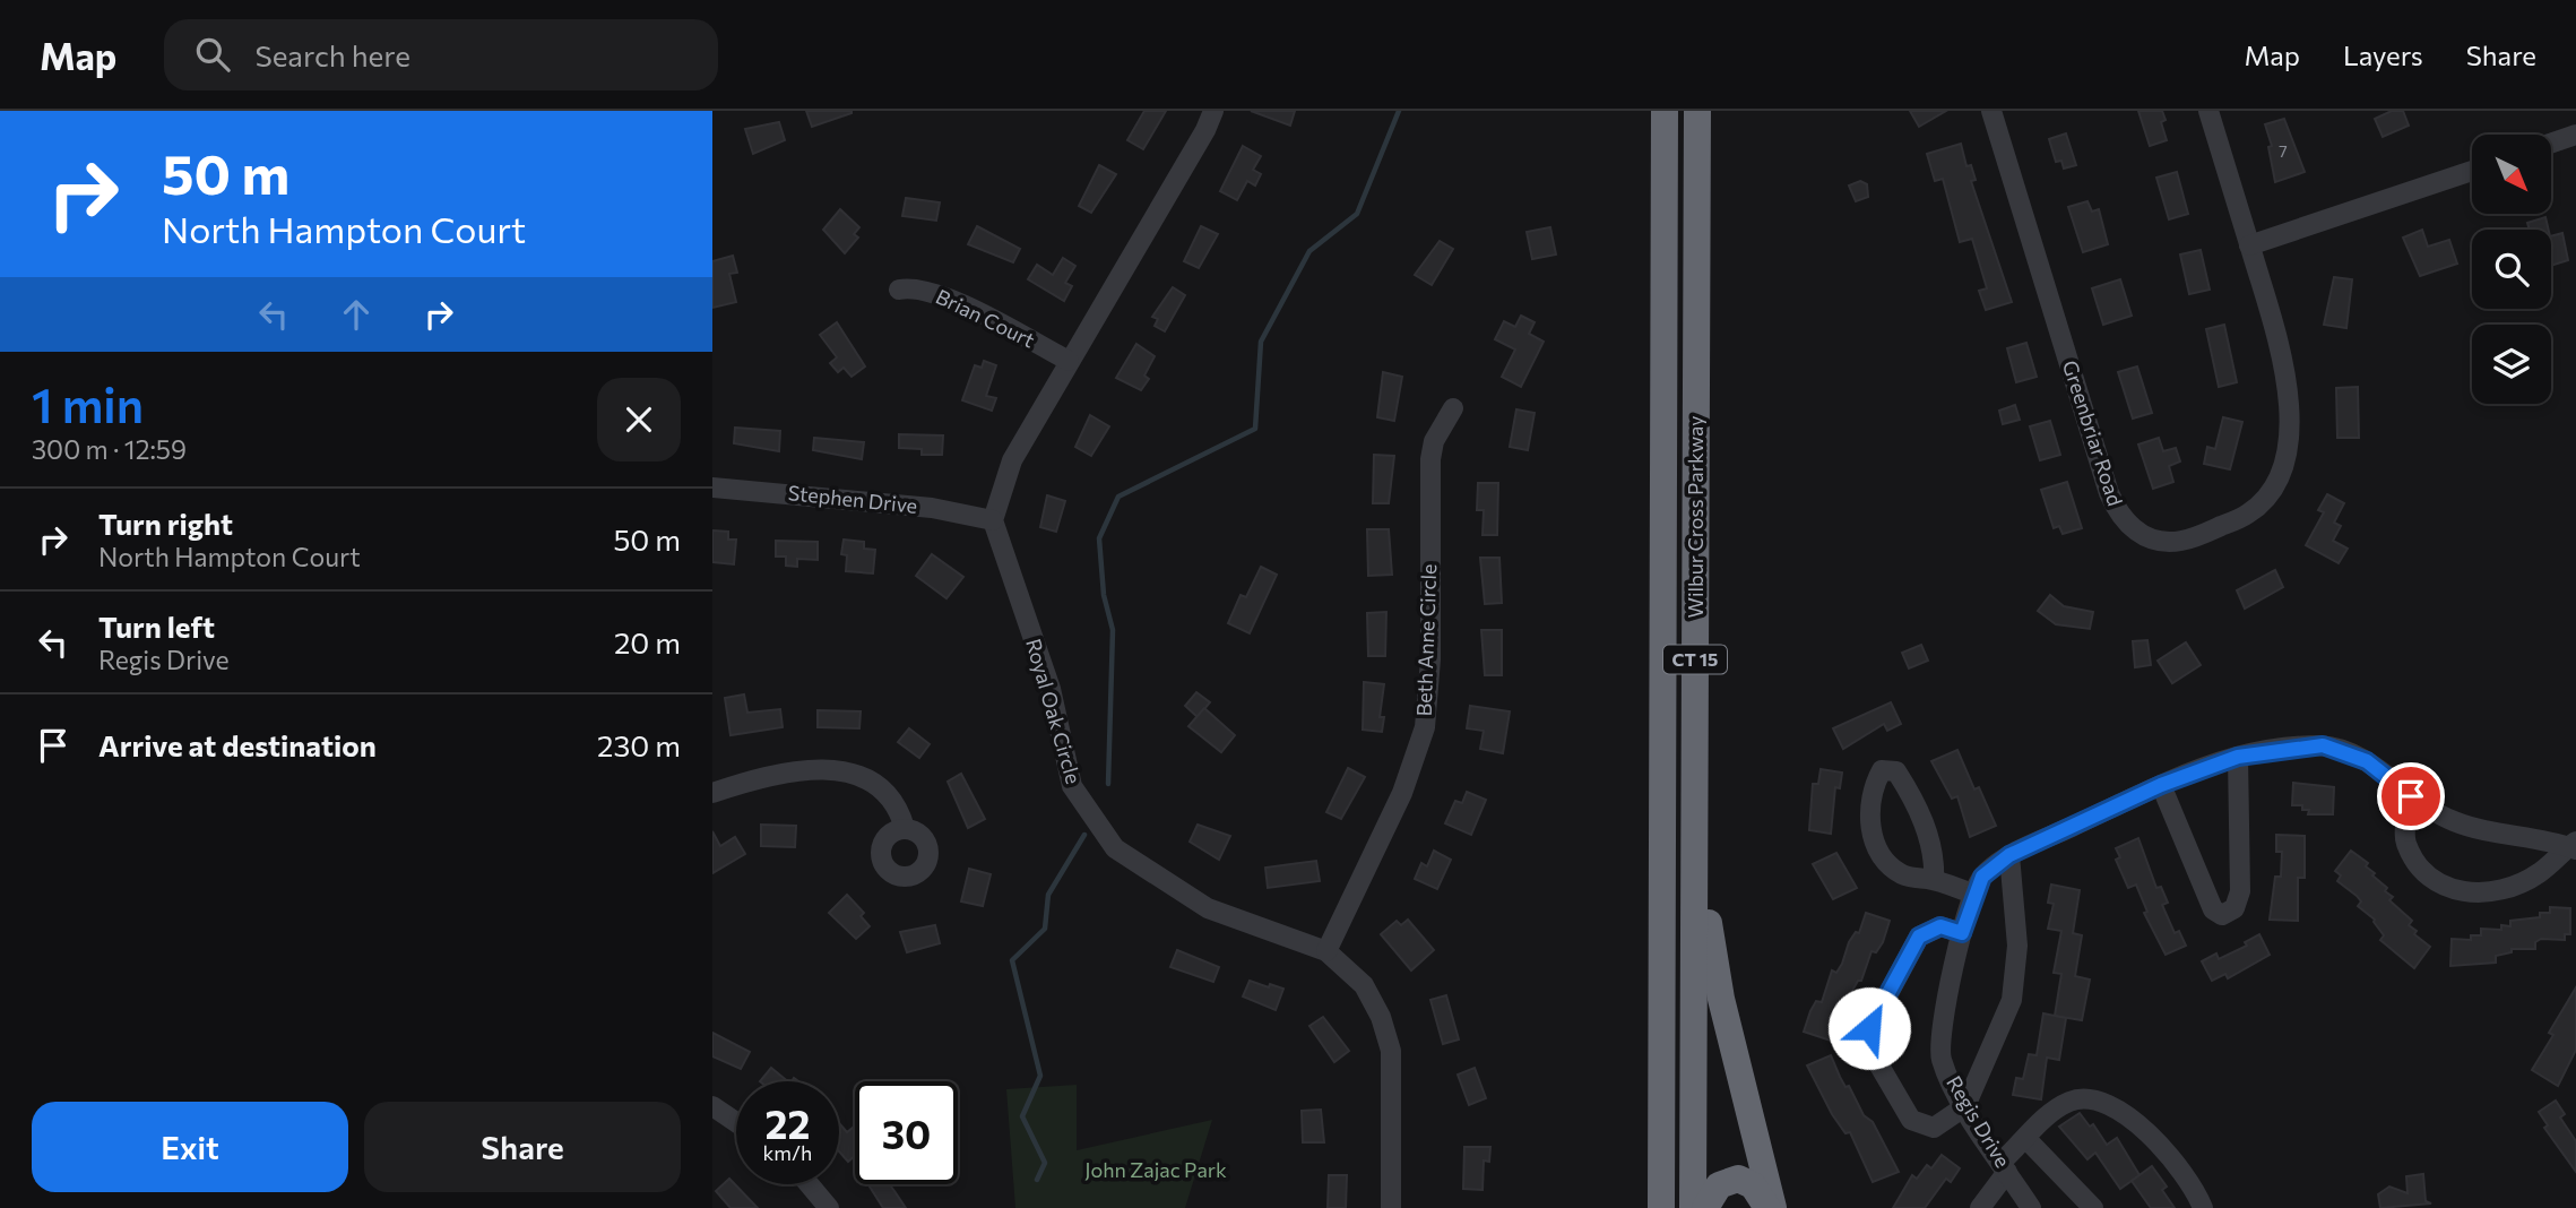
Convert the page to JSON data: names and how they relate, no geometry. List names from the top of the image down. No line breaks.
{"streets":{"highway":["Wilbur Cross Parkway","CT 15"],"street":["Brian Court","Greenbriar Road","Stephen Drive","Beth Anne Circle","Royal Oak Circle","Regis Drive"]},"crossings":[["Stephen Drive","Royal Oak Circle"],["Beth Anne Circle","Royal Oak Circle"]],"parks":["John Zajac Park"],"house_numbers":["7"],"north":"bottom right","page":{"header":"Map","search":"Search here","nav":["Map","Layers","Share"],"turn":["50 m","North Hampton Court"],"heading":["1 min","300 m · 12:59"],"list":[{"name":"Turn right","note":"North Hampton Court","value":"50 m"},{"name":"Turn left","note":"Regis Drive","value":"20 m"},{"name":"Arrive at destination","value":"230 m"}],"speed":"22 km/h","limit":"30","buttons":["Exit","Share"]}}
